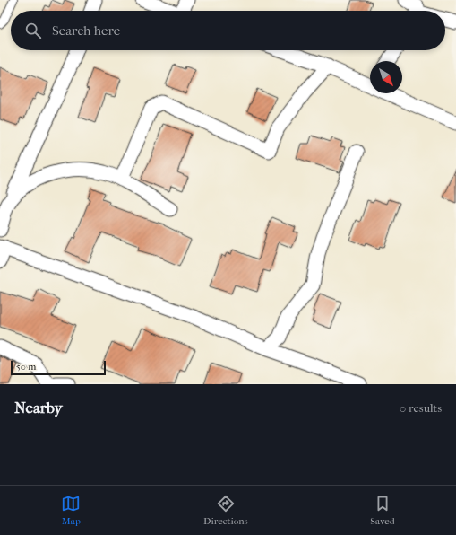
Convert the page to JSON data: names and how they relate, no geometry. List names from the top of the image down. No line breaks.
{"scale_bar":"50 m","north":"bottom right","page":{"search":"Search here","scale":"50 m","heading":["Nearby","0 results"],"nav":["Map","Directions","Saved"]}}
